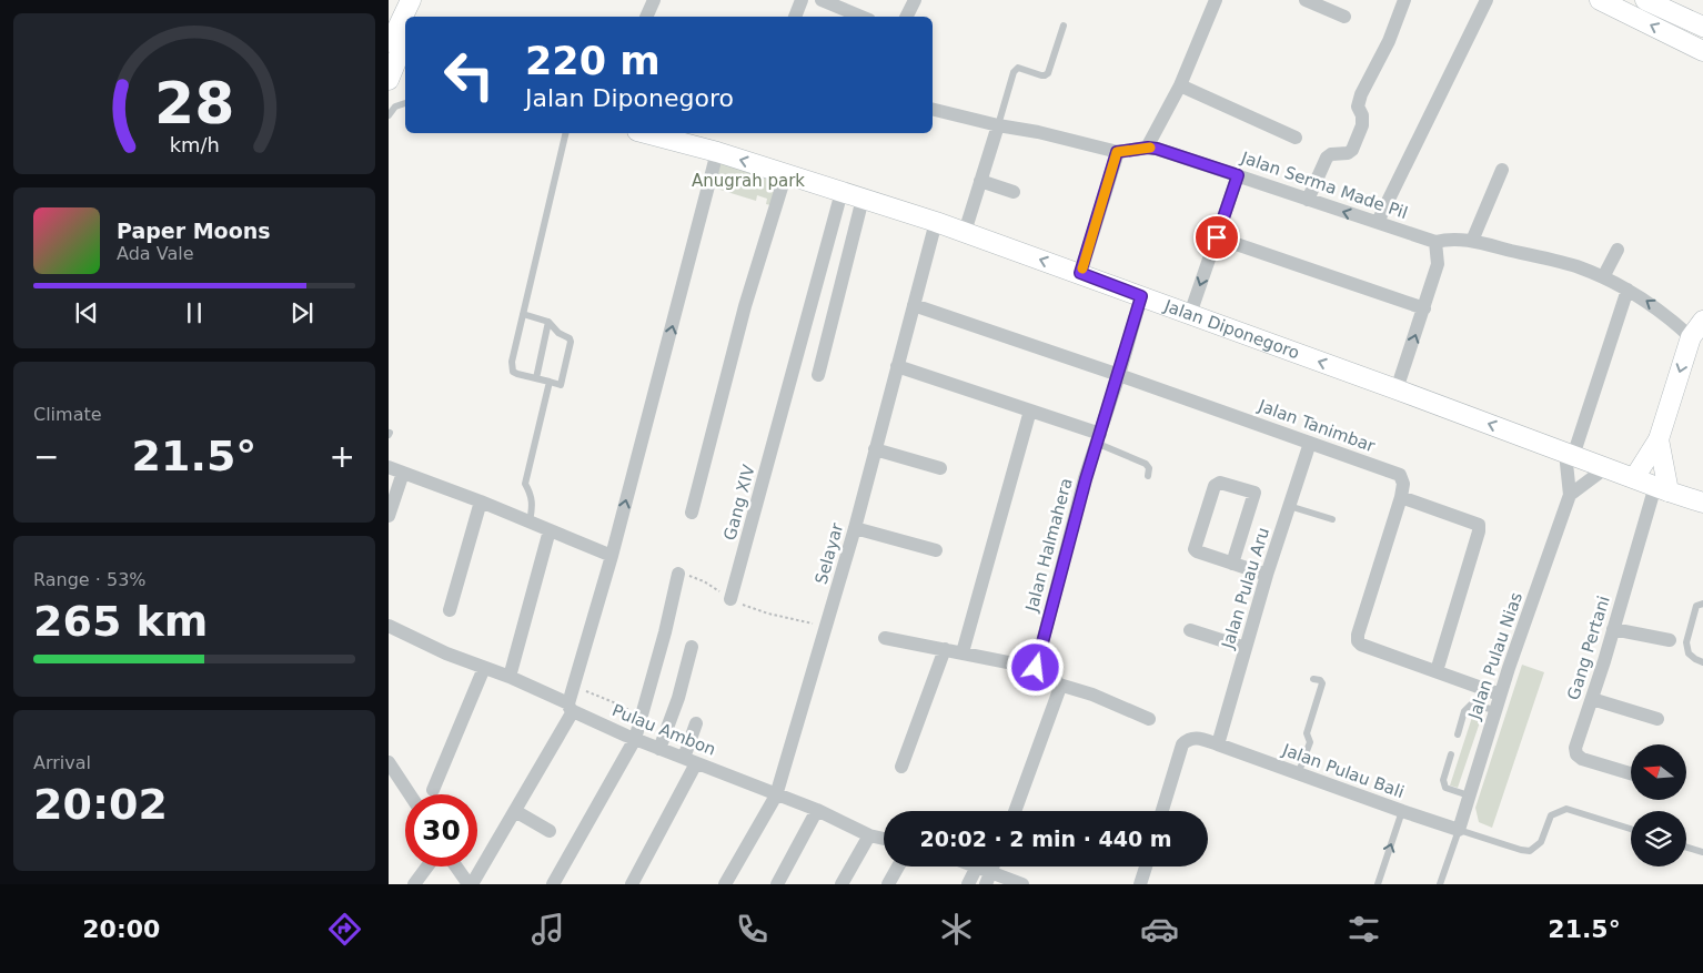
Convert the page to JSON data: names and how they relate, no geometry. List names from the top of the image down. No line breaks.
{"streets":{"main road":["Jalan Diponegoro"],"street":["Jalan Serma Made Pil","Jalan Tanimbar","Gang XIV","Jalan Halmahera","Selayar","Jalan Pulau Aru","Gang Pertani","Jalan Pulau Nias","Pulau Ambon","Jalan Pulau Bali"]},"crossings":[["Jalan Diponegoro","Gang XIV"],["Jalan Diponegoro","Jalan Halmahera"],["Jalan Diponegoro","Selayar"],["Jalan Diponegoro","Gang Pertani"],["Jalan Diponegoro","Jalan Pulau Nias"],["Jalan Tanimbar","Jalan Halmahera"],["Jalan Tanimbar","Selayar"],["Jalan Tanimbar","Jalan Pulau Aru"],["Selayar","Pulau Ambon"],["Jalan Pulau Aru","Jalan Pulau Bali"],["Jalan Pulau Nias","Jalan Pulau Bali"]],"one_way":["Jalan Diponegoro"],"parks":["Anugrah park"],"north":"left","page":{"turn":["220 m","Jalan Diponegoro"],"song":["Paper Moons","Ada Vale"],"tile":["Climate",["Range · 53%","265 km"],["Arrival","20:02"]],"heat":["−","21.5°","+"],"limit":"30","trip":"20:02 · 2 min · 440 m","tabs":["20:00","21.5°"],"gauge":["28","km/h"]}}
